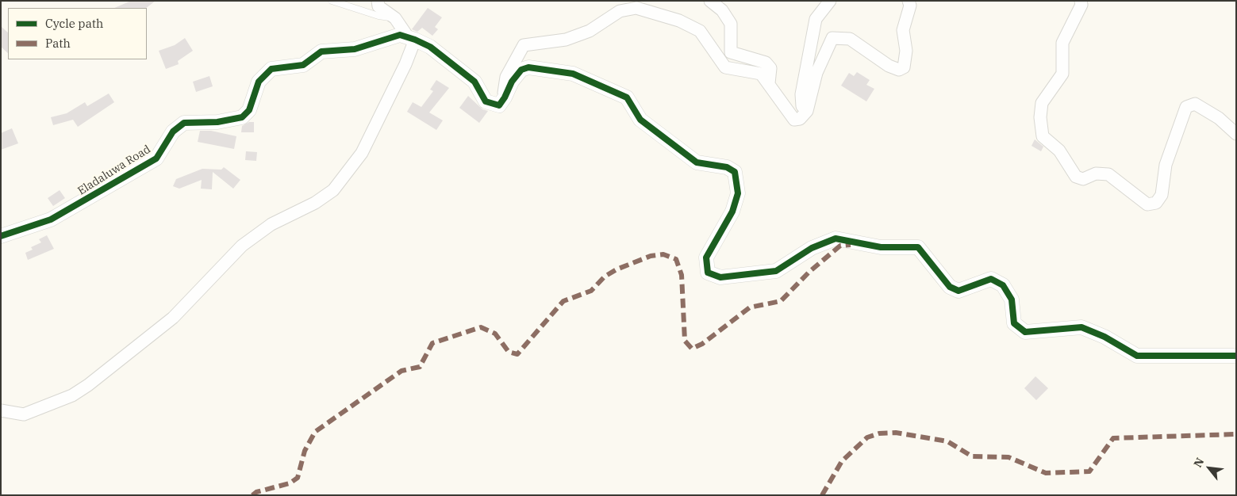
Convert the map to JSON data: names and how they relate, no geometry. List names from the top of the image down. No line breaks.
{"streets":{"street":["Eladaluwa Road"]},"legend":["Cycle path","Path"],"north":"top left"}
